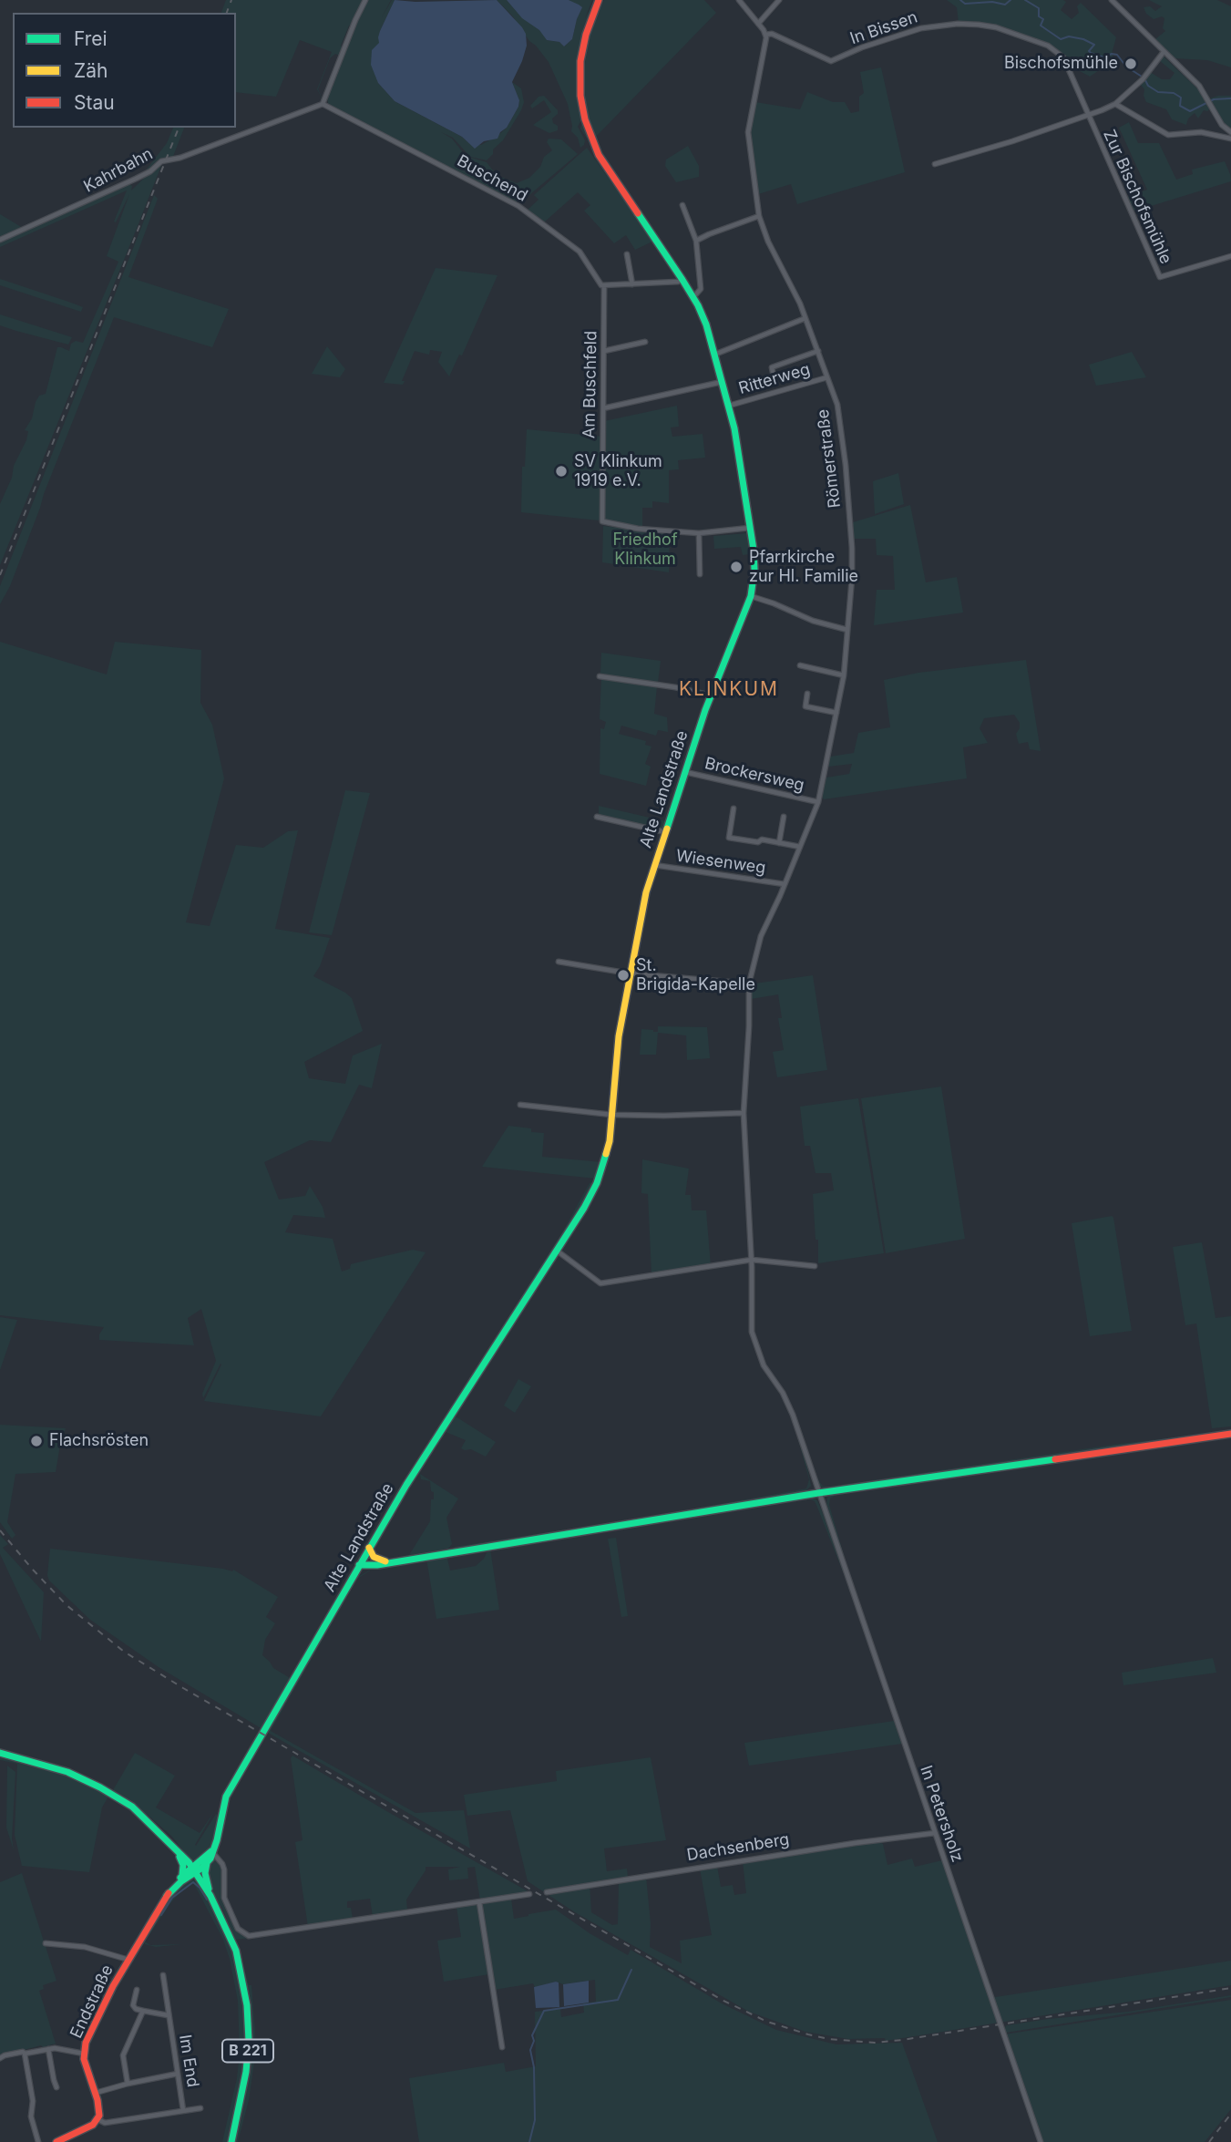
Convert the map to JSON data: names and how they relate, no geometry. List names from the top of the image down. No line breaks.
{"streets":{"main road":["Alte Landstraße","Endstraße","B 221"],"street":["In Bissen","Kahrbahn","Buschend","Zur Bischofsmühle","Ritterweg","Am Buschfeld","Römerstraße","Brockersweg","Wiesenweg","In Petersholz","Dachsenberg","Im End"]},"crossings":[["In Bissen","Zur Bischofsmühle"],["In Bissen","Römerstraße"],["Kahrbahn","Buschend"],["Buschend","Am Buschfeld"],["Ritterweg","Römerstraße"],["Ritterweg","Alte Landstraße"],["Römerstraße","Brockersweg"],["Römerstraße","Wiesenweg"],["Römerstraße","In Petersholz"],["Brockersweg","Alte Landstraße"],["Alte Landstraße","Wiesenweg"],["Alte Landstraße","B 221"],["In Petersholz","Dachsenberg"],["Endstraße","Im End"]],"districts":["KLINKUM"],"parks":["Friedhof Klinkum"],"places":["Bischofsmühle","SV Klinkum 1919 e.V.","Pfarrkirche zur Hl. Familie","St. Brigida-Kapelle","Flachsrösten"],"legend":["Frei","Zäh","Stau"]}
